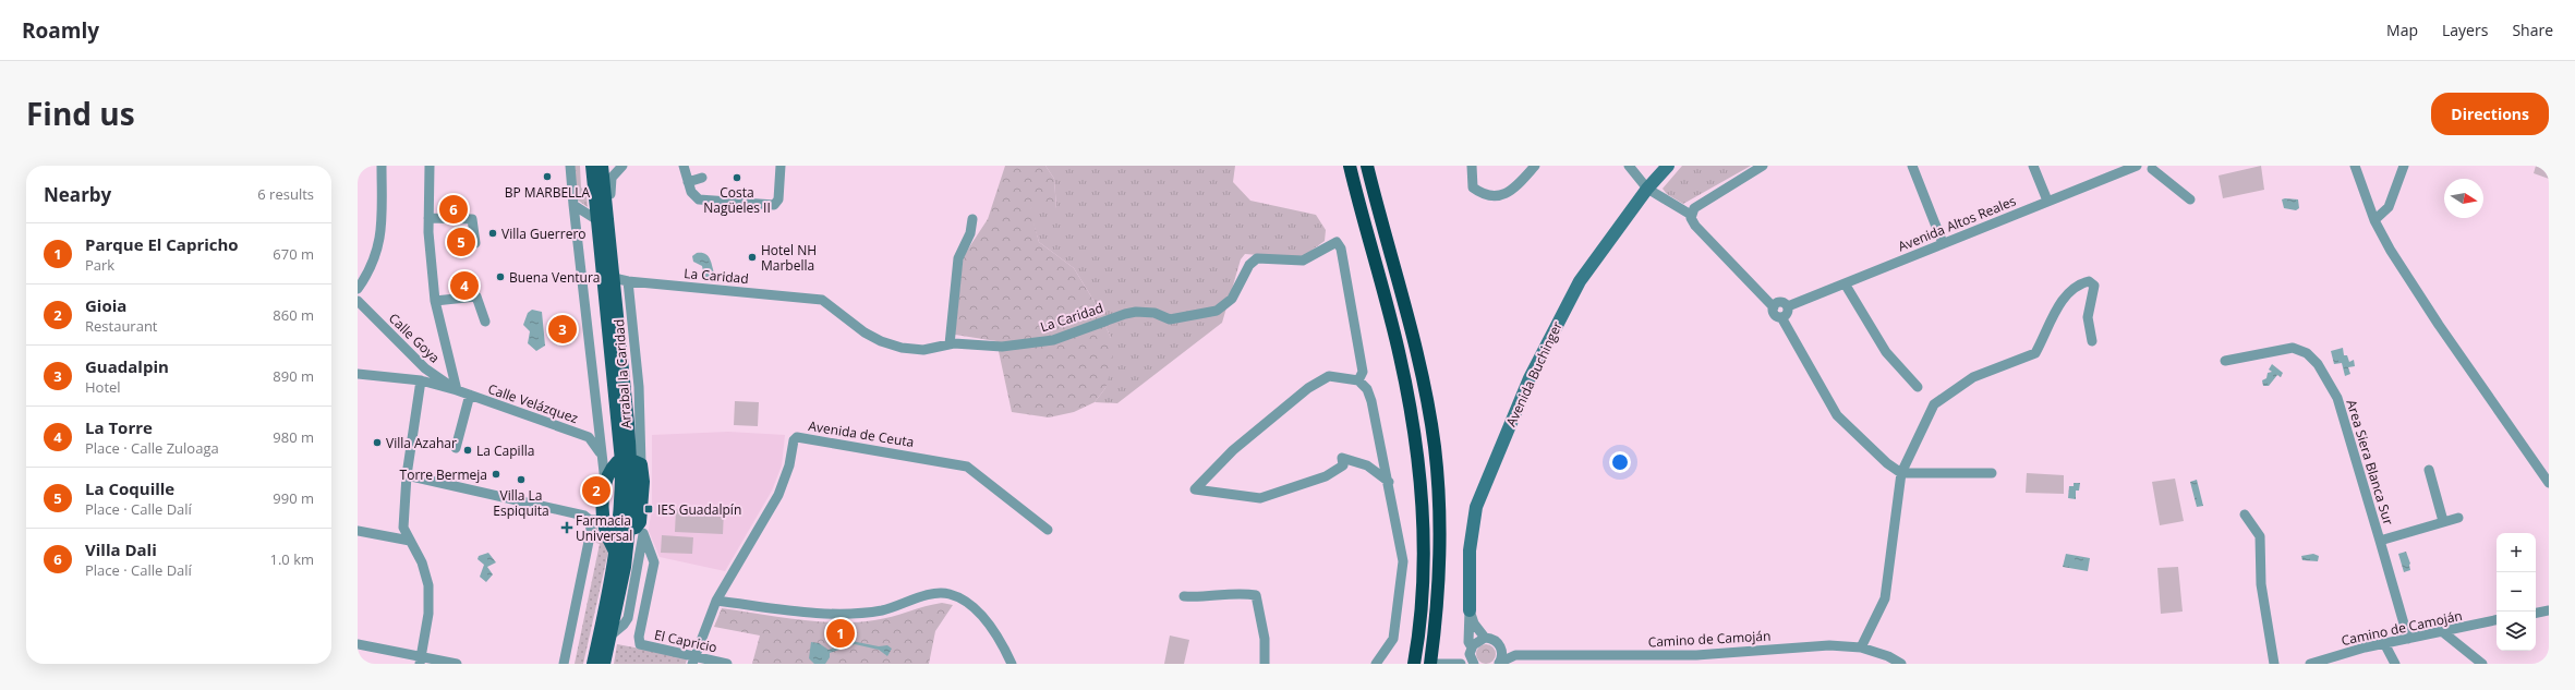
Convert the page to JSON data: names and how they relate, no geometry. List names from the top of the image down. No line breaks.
{"streets":{"street":["Avenida Altos Reales","La Caridad","Calle Goya","Arrabal la Caridad","Avenida Buchinger","Calle Velázquez","Avenida de Ceuta","Area Siera Blanca Sur","Camino de Camoján","El Capricio"]},"crossings":[["La Caridad","Arrabal la Caridad"],["Calle Goya","Calle Velázquez"],["Avenida Buchinger","Camino de Camoján"],["Avenida de Ceuta","El Capricio"],["Area Siera Blanca Sur","Camino de Camoján"]],"places":{"other":["BP MARBELLA","Costa Nagüeles II","Villa Guerrero","Hotel NH Marbella","Buena Ventura","Villa Azahar","La Capilla","Torre Bermeja","Villa La Espiquita"],"transit":["IES Guadalpín"],"health":["Farmacia Universal"]},"north":"right","page":{"header":"Roamly","nav":["Map","Layers","Share"],"title":"Find us","buttons":"Directions","heading":["Nearby","6 results"],"pins":["6","5","4","3","2","1"],"list":[{"mark":"1","name":"Parque El Capricho","note":"Park","value":"670 m"},{"mark":"2","name":"Gioia","note":"Restaurant","value":"860 m"},{"mark":"3","name":"Guadalpin","note":"Hotel","value":"890 m"},{"mark":"4","name":"La Torre","note":"Place · Calle Zuloaga","value":"980 m"},{"mark":"5","name":"La Coquille","note":"Place · Calle Dalí","value":"990 m"},{"mark":"6","name":"Villa Dali","note":"Place · Calle Dalí","value":"1.0 km"}],"map_buttons":["+","−"]}}
